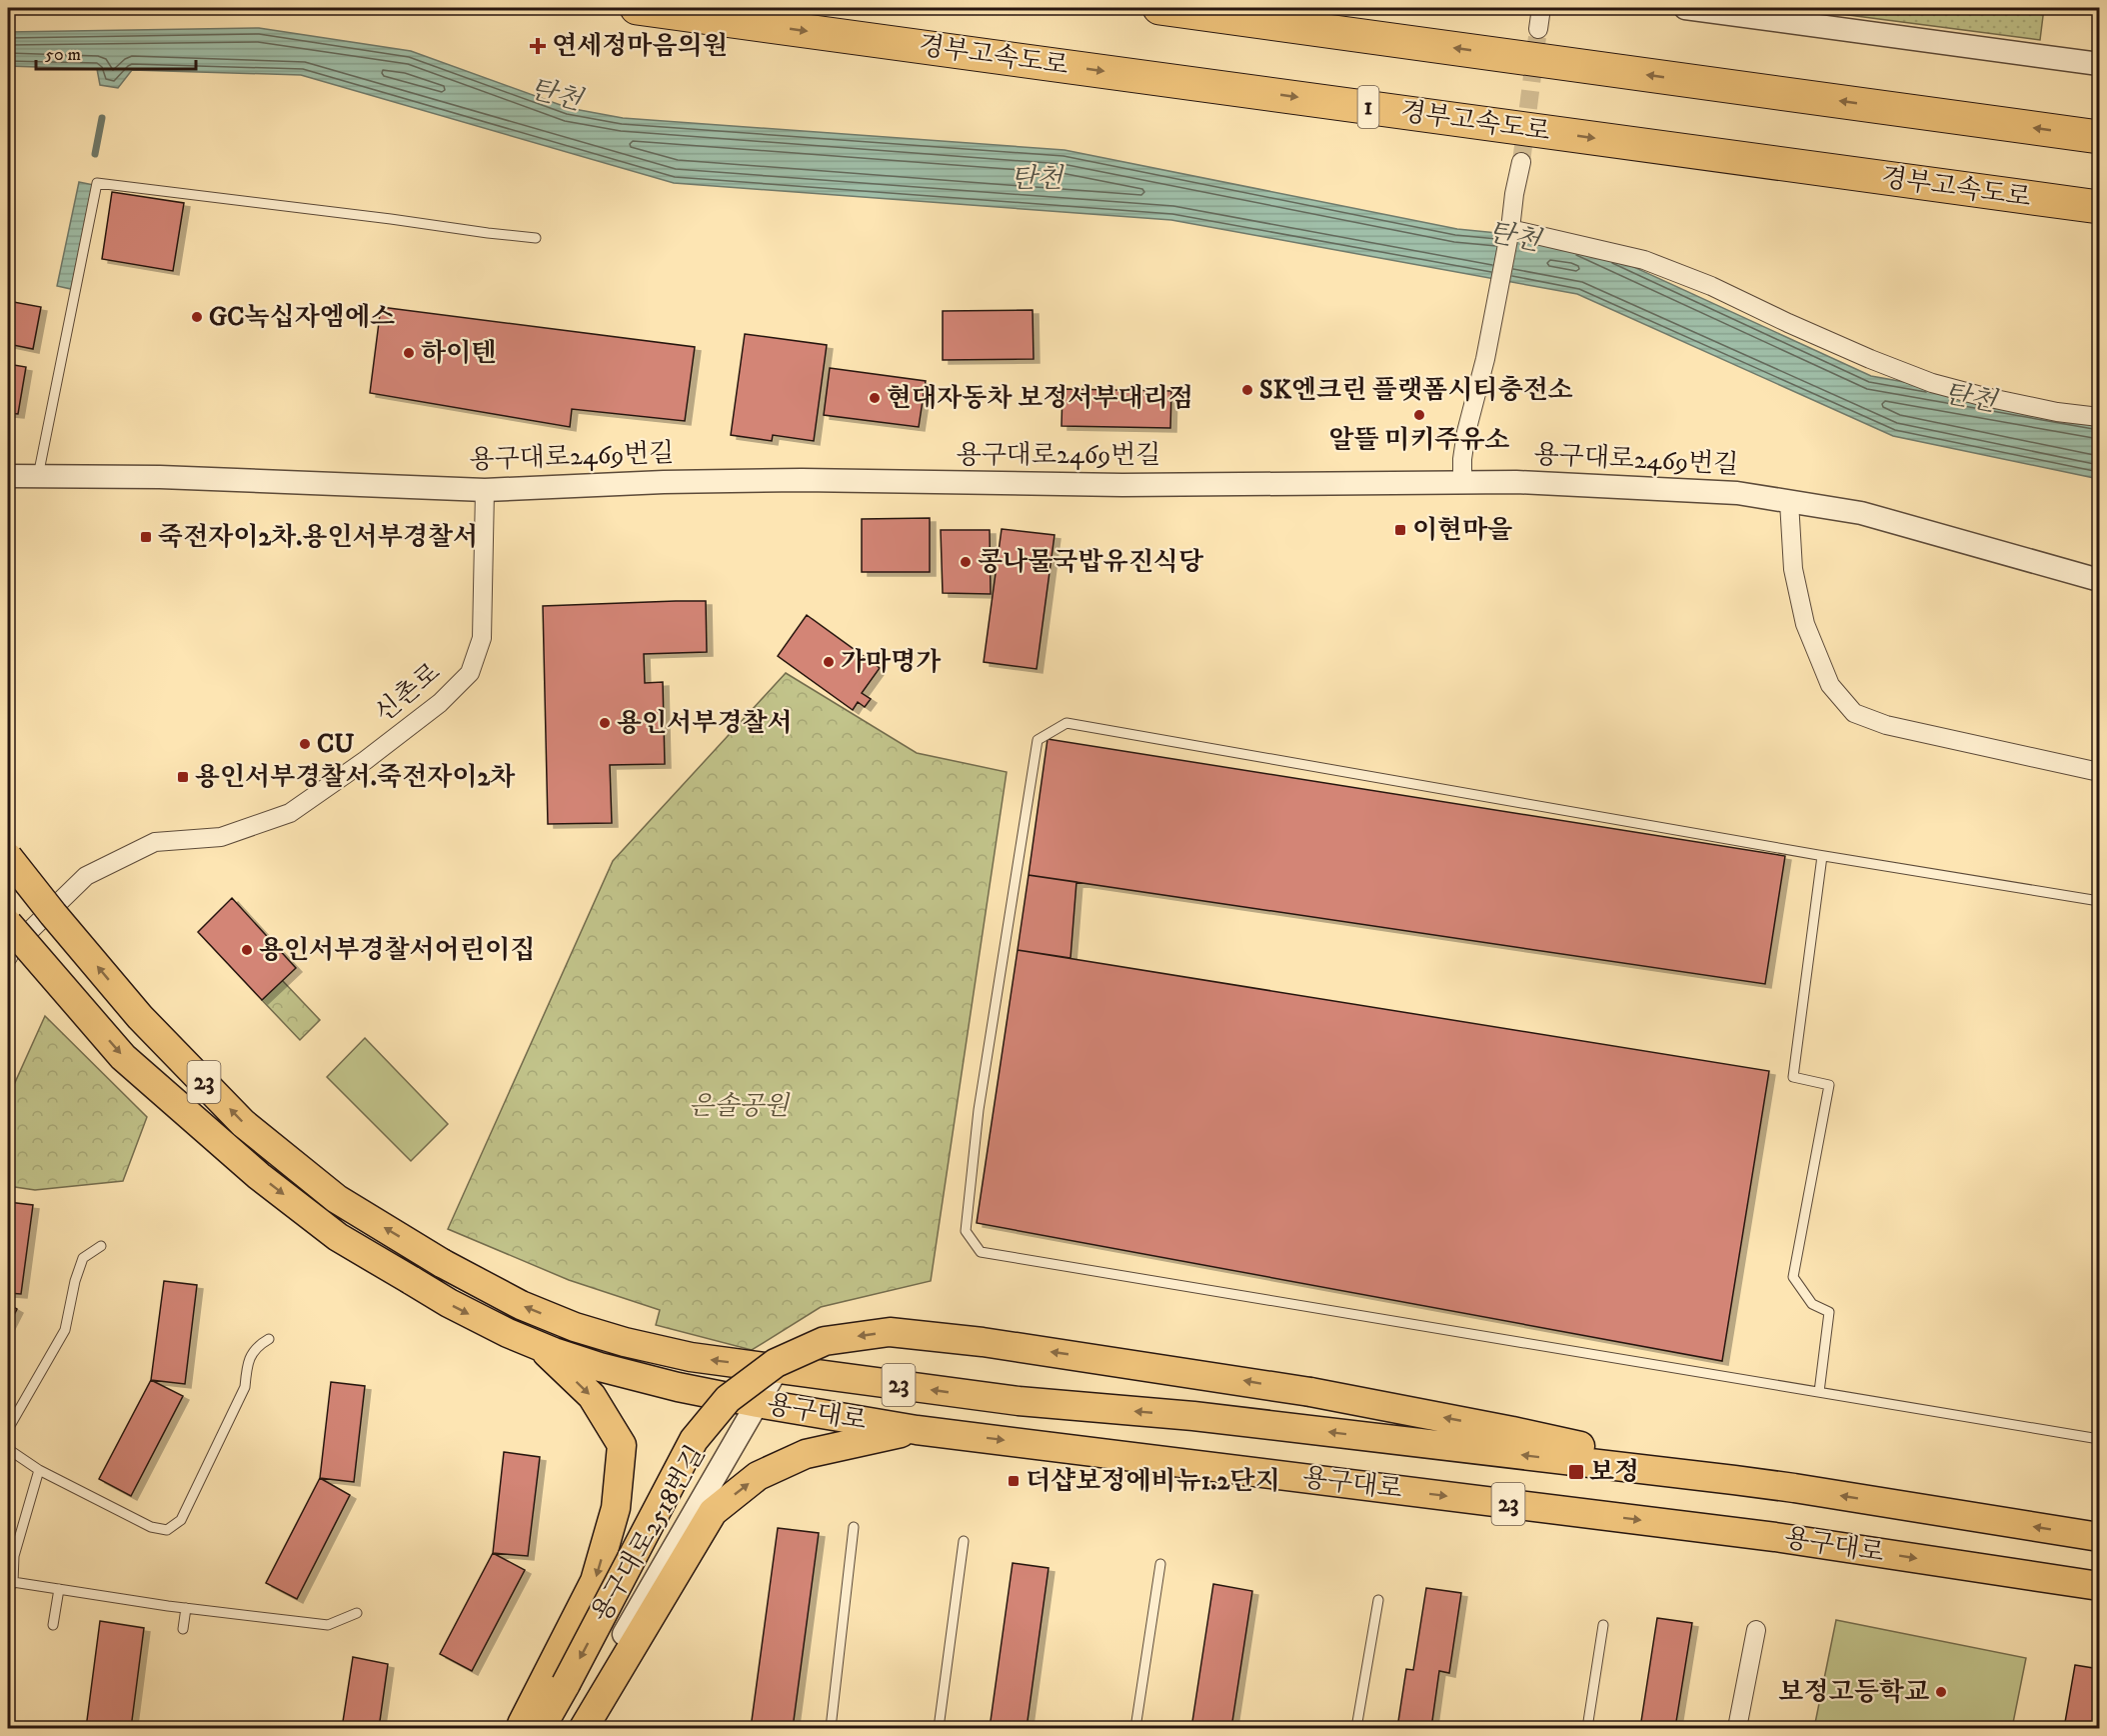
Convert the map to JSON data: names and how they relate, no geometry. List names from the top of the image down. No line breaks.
{"streets":{"highway":["경부고속도로","1"],"main road":["23","용구대로"],"street":["용구대로2469번길","신촌로","용구대로2518번길"]},"crossings":[["용구대로2469번길","신촌로"],["용구대로","용구대로2518번길"]],"water":["탄천"],"parks":["은솔공원"],"places":{"health":["연세정마음의원"],"other":["GC녹십자엠에스","하이텐","SK엔크린 플랫폼시티충전소","현대자동차 보정서부대리점","알뜰 미키주유소","콩나물국밥유진식당","가마명가","용인서부경찰서","CU","용인서부경찰서어린이집","보정고등학교"],"transit":["이현마을","죽전자이2차.용인서부경찰서","용인서부경찰서.죽전자이2차","보정","더샵보정에비뉴1.2단지"]},"scale_bar":"50 m"}
